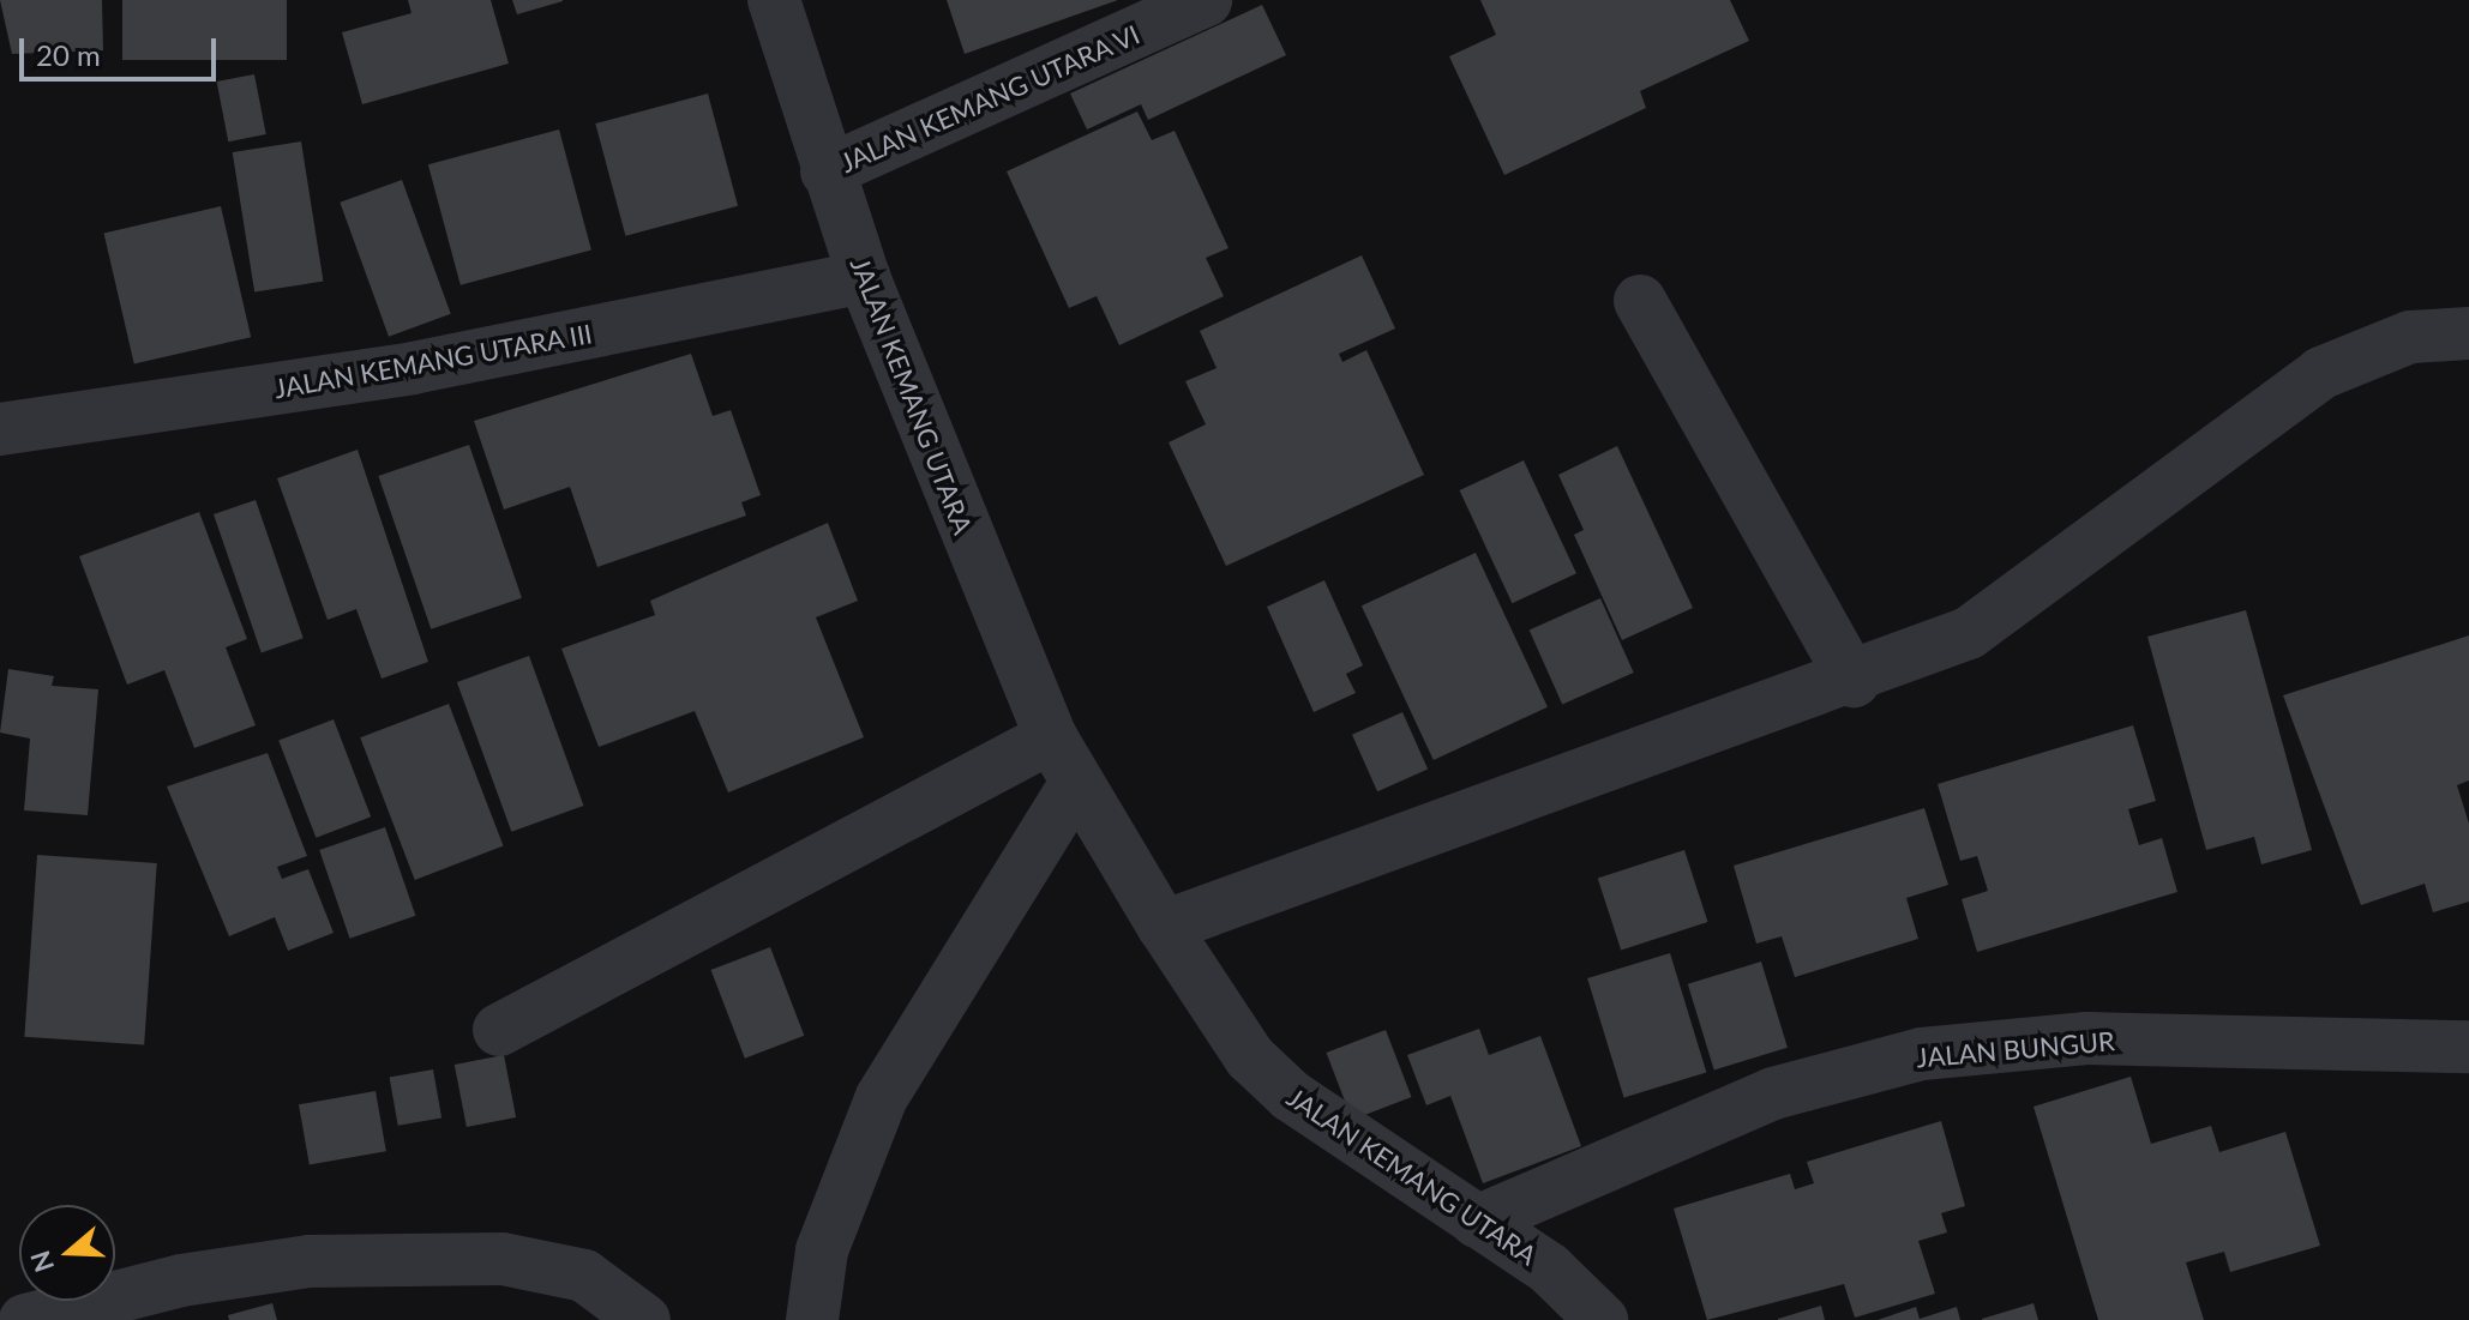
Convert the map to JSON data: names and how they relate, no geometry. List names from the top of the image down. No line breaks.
{"streets":{"street":["JALAN KEMANG UTARA VI","JALAN KEMANG UTARA III","JALAN KEMANG UTARA","JALAN BUNGUR"]},"crossings":[["JALAN KEMANG UTARA VI","JALAN KEMANG UTARA"],["JALAN KEMANG UTARA III","JALAN KEMANG UTARA"],["JALAN KEMANG UTARA","JALAN BUNGUR"]],"scale_bar":"20 m","north":"left"}
